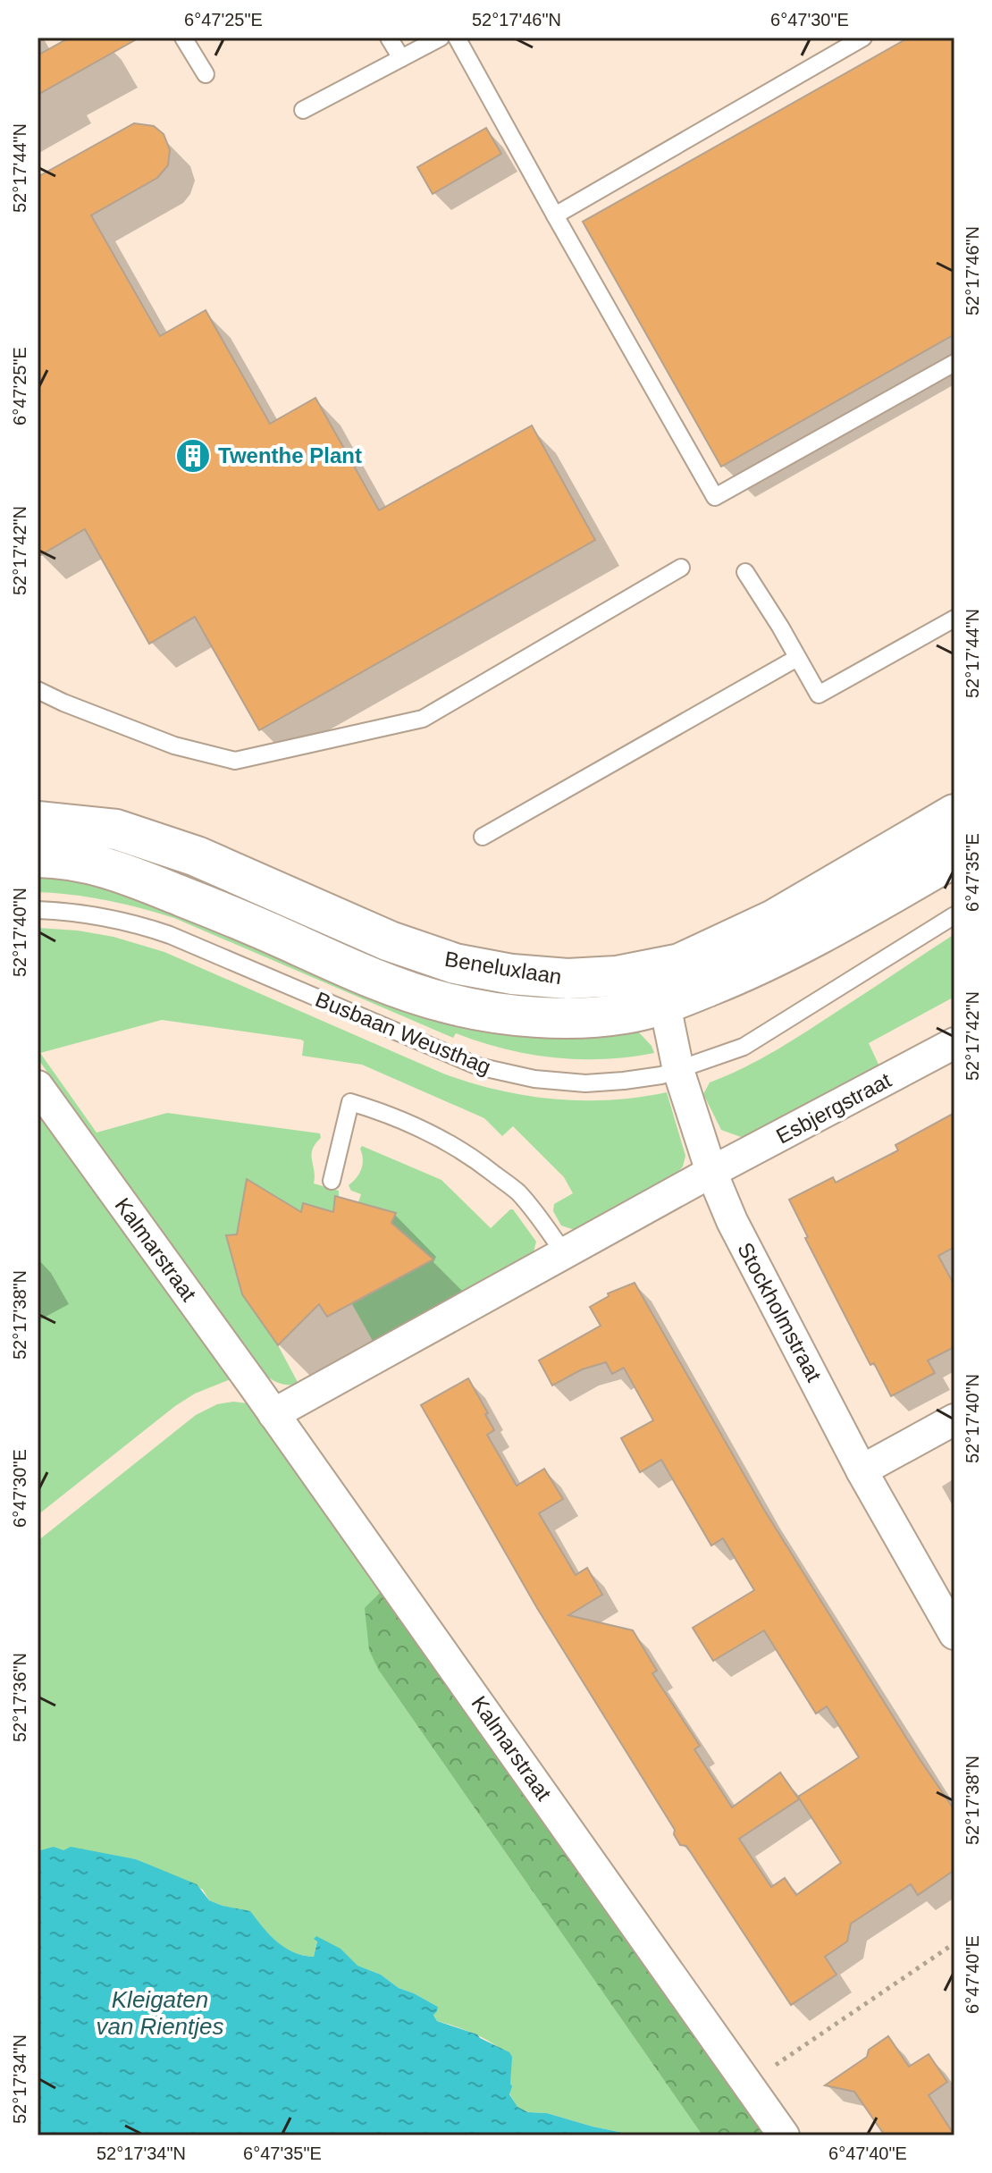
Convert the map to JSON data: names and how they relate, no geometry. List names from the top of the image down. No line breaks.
{"streets":{"street":["Beneluxlaan","Esbjergstraat","Kalmarstraat","Stockholmstraat"],"lane":["Busbaan Weusthag"]},"crossings":[["Beneluxlaan","Stockholmstraat"],["Busbaan Weusthag","Stockholmstraat"],["Esbjergstraat","Stockholmstraat"]],"water":["Kleigaten van Rientjes"],"places":{"building":["Twenthe Plant"]},"coordinates":["6°47'25\"E","52°17'46\"N","6°47'30\"E","52°17'44\"N","52°17'42\"N","6°47'35\"E","52°17'40\"N","52°17'38\"N","52°17'36\"N","6°47'40\"E","52°17'34\"N"]}
